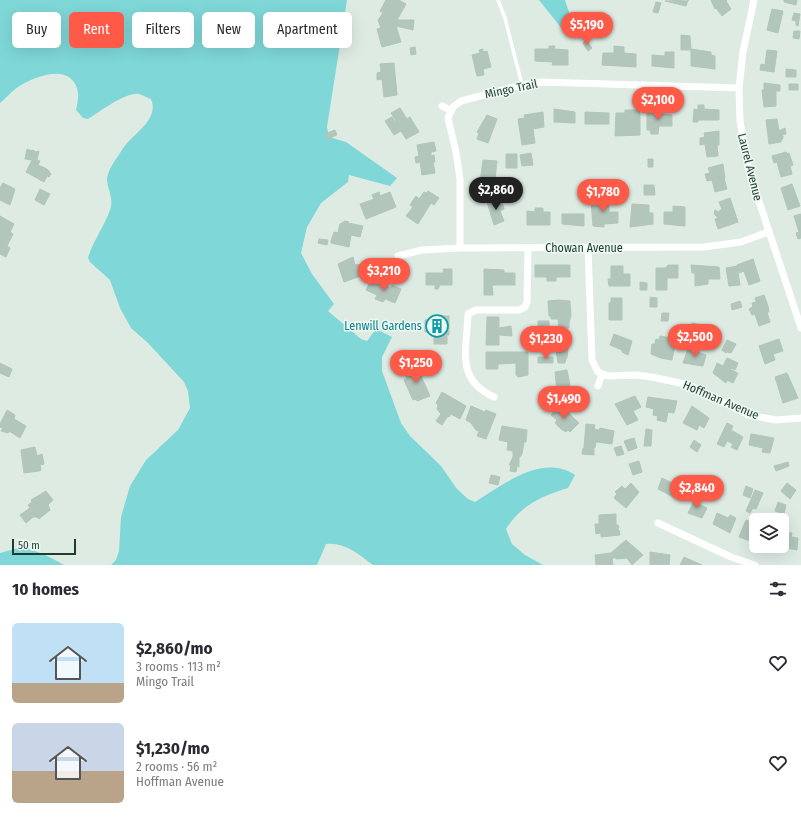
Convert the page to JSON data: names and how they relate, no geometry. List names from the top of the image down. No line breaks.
{"streets":{"street":["Mingo Trail","Laurel Avenue","Chowan Avenue","Hoffman Avenue"]},"crossings":[["Mingo Trail","Laurel Avenue"],["Laurel Avenue","Chowan Avenue"]],"places":{"building":["Lenwill Gardens"]},"scale_bar":"50 m","page":{"price":["$5,190","$2,100","$2,860","$1,780","$3,210","$2,500","$1,230","$1,250","$1,490","$2,840"],"chip":["Buy","Rent","Filters","New","Apartment"],"scale":"50 m","heading":"10 homes","list":[{"name":"$2,860/mo","note":"3 rooms · 113 m² · Mingo Trail"},{"name":"$1,230/mo","note":"2 rooms · 56 m² · Hoffman Avenue"}]}}
